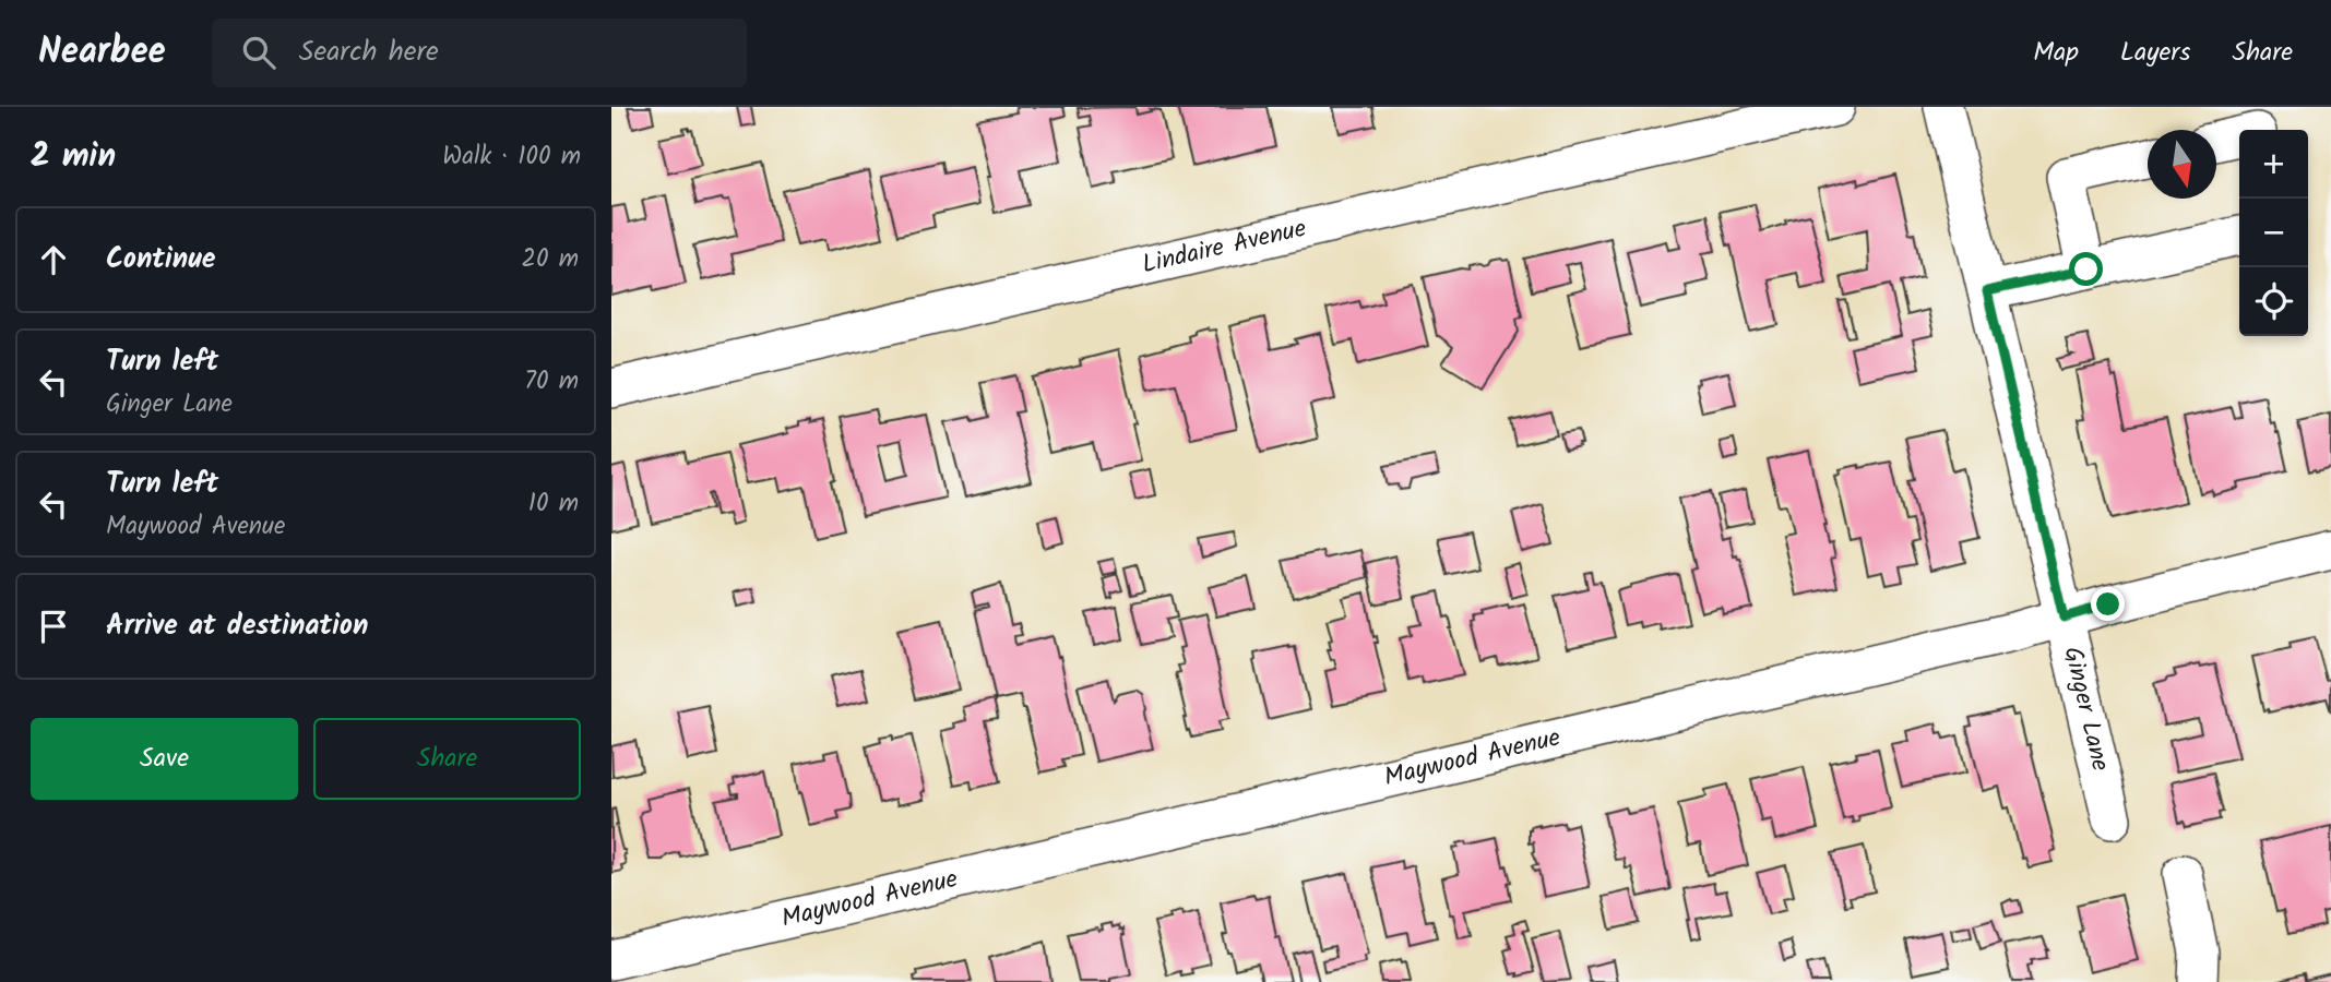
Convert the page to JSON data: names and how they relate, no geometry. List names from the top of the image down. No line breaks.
{"streets":{"street":["Lindaire Avenue","Ginger Lane","Maywood Avenue"]},"crossings":[["Ginger Lane","Maywood Avenue"]],"north":"bottom","page":{"header":"Nearbee","search":"Search here","nav":["Map","Layers","Share"],"heading":["2 min","Walk · 100 m"],"map_buttons":["+","−"],"list":[["Continue","20 m"],["Turn left","Ginger Lane","70 m"],["Turn left","Maywood Avenue","10 m"],"Arrive at destination"],"buttons":["Save","Share"]}}
